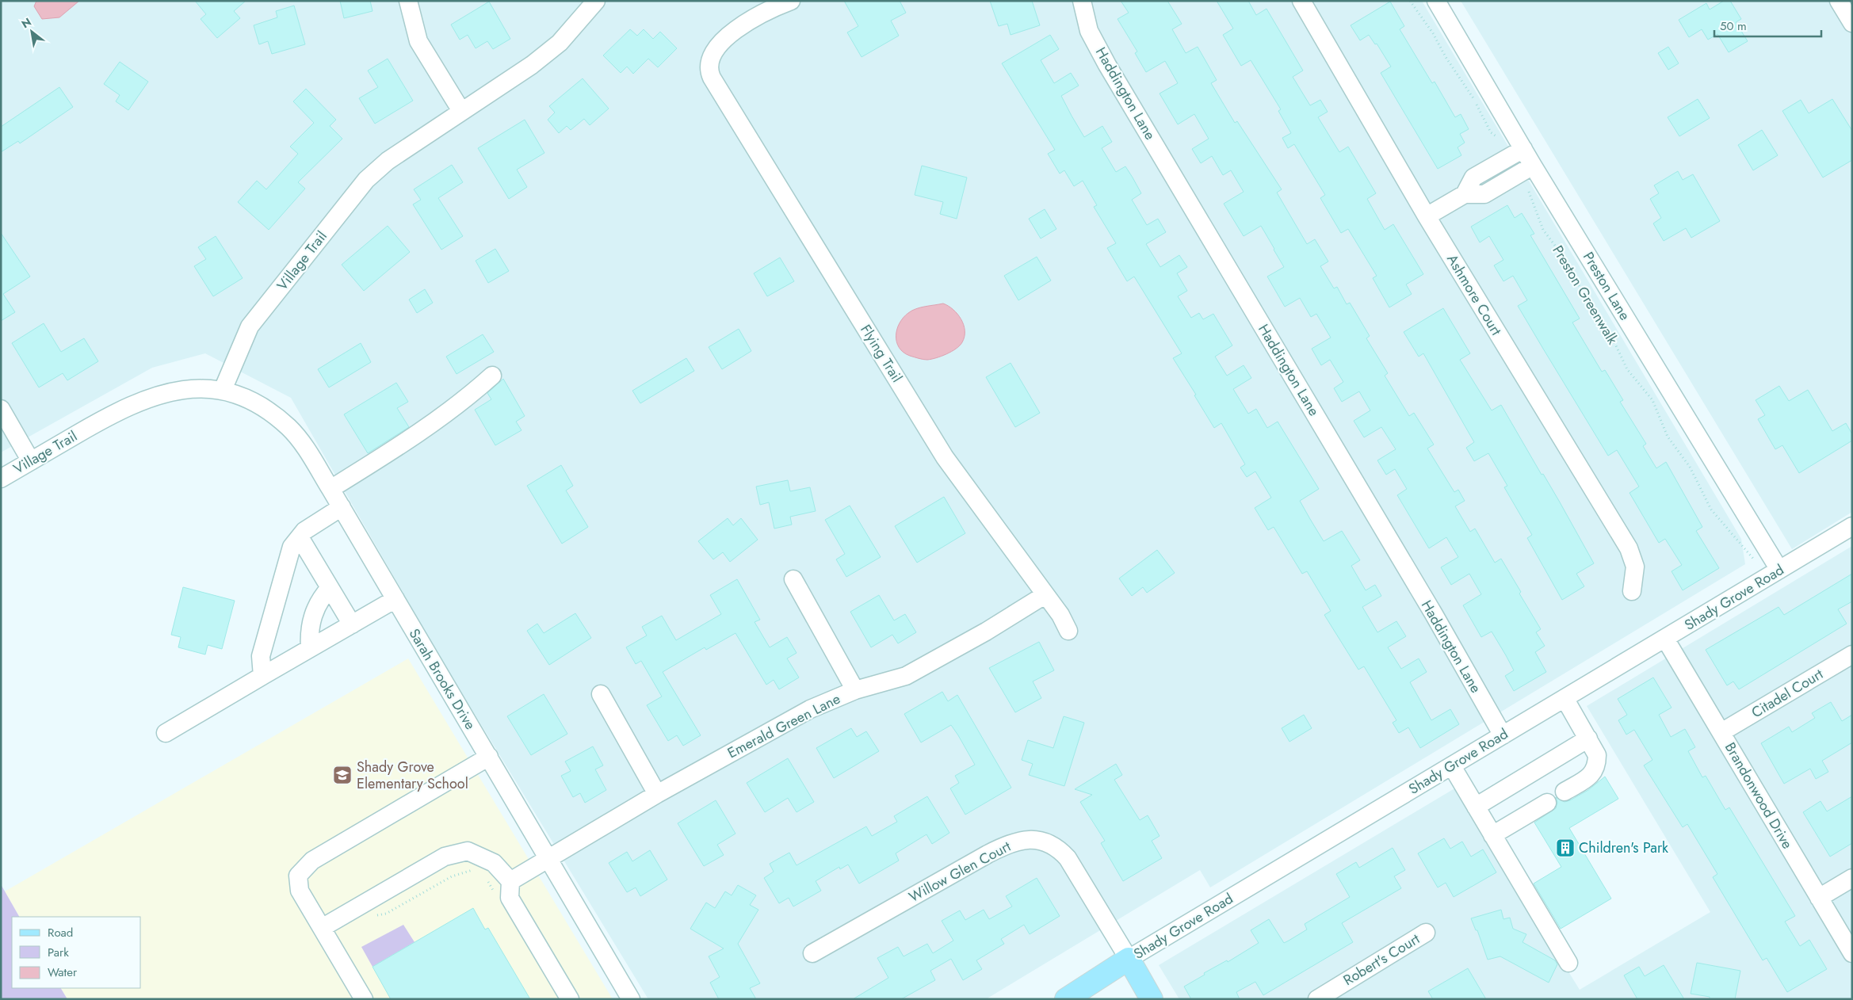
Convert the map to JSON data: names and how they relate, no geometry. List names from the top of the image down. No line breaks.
{"streets":{"main road":["Shady Grove Road"],"street":["Haddington Lane","Village Trail","Preston Lane","Ashmore Court","Flying Trail","Sarah Brooks Drive","Citadel Court","Emerald Green Lane","Brandonwood Drive","Willow Glen Court","Robert's Court"],"path":["Preston Greenwalk"]},"crossings":[["Haddington Lane","Shady Grove Road"],["Village Trail","Sarah Brooks Drive"],["Preston Lane","Preston Greenwalk"],["Preston Lane","Shady Grove Road"],["Preston Greenwalk","Shady Grove Road"],["Flying Trail","Emerald Green Lane"],["Shady Grove Road","Brandonwood Drive"],["Shady Grove Road","Willow Glen Court"],["Sarah Brooks Drive","Emerald Green Lane"],["Citadel Court","Brandonwood Drive"]],"places":{"school or university":["Shady Grove Elementary School"],"building":["Children's Park"]},"legend":["Road","Park","Water"],"scale_bar":"50 m","north":"top left"}
